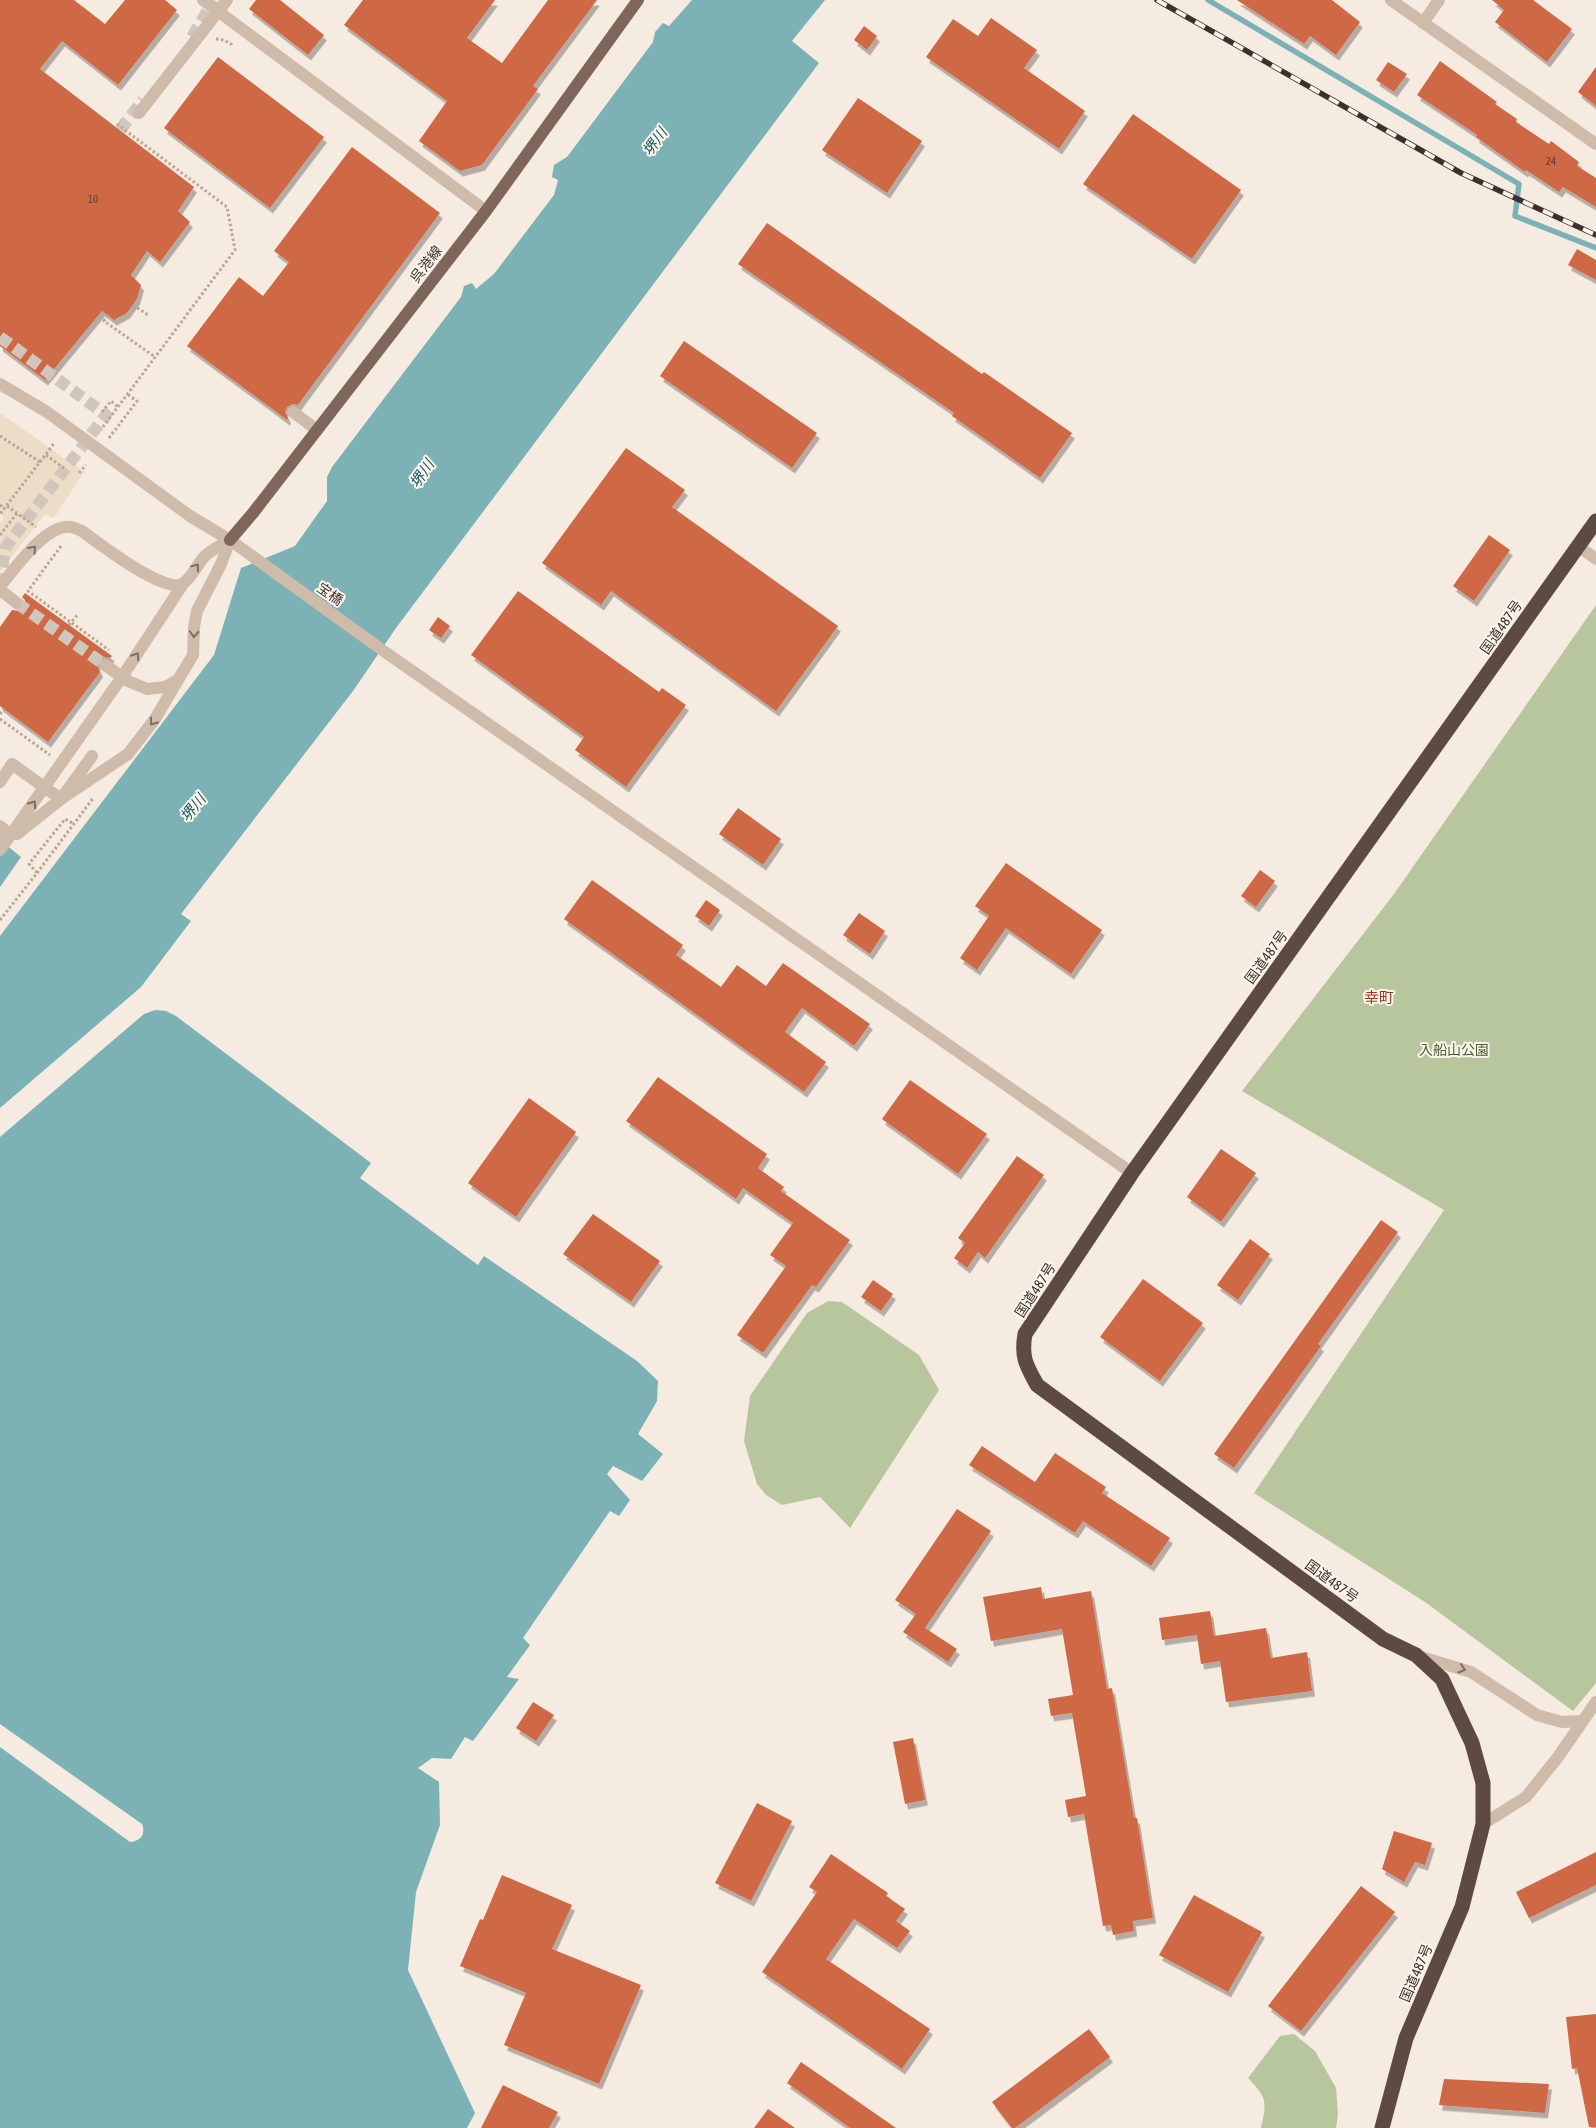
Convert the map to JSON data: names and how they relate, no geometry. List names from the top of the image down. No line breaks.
{"streets":{"highway":["国道487号"],"main road":["呉港線"],"street":["宝橋"]},"crossings":[["呉港線","宝橋"],["宝橋","国道487号"]],"districts":["幸町"],"water":["堺川"],"parks":["入船山公園"],"house_numbers":["24","10"]}
